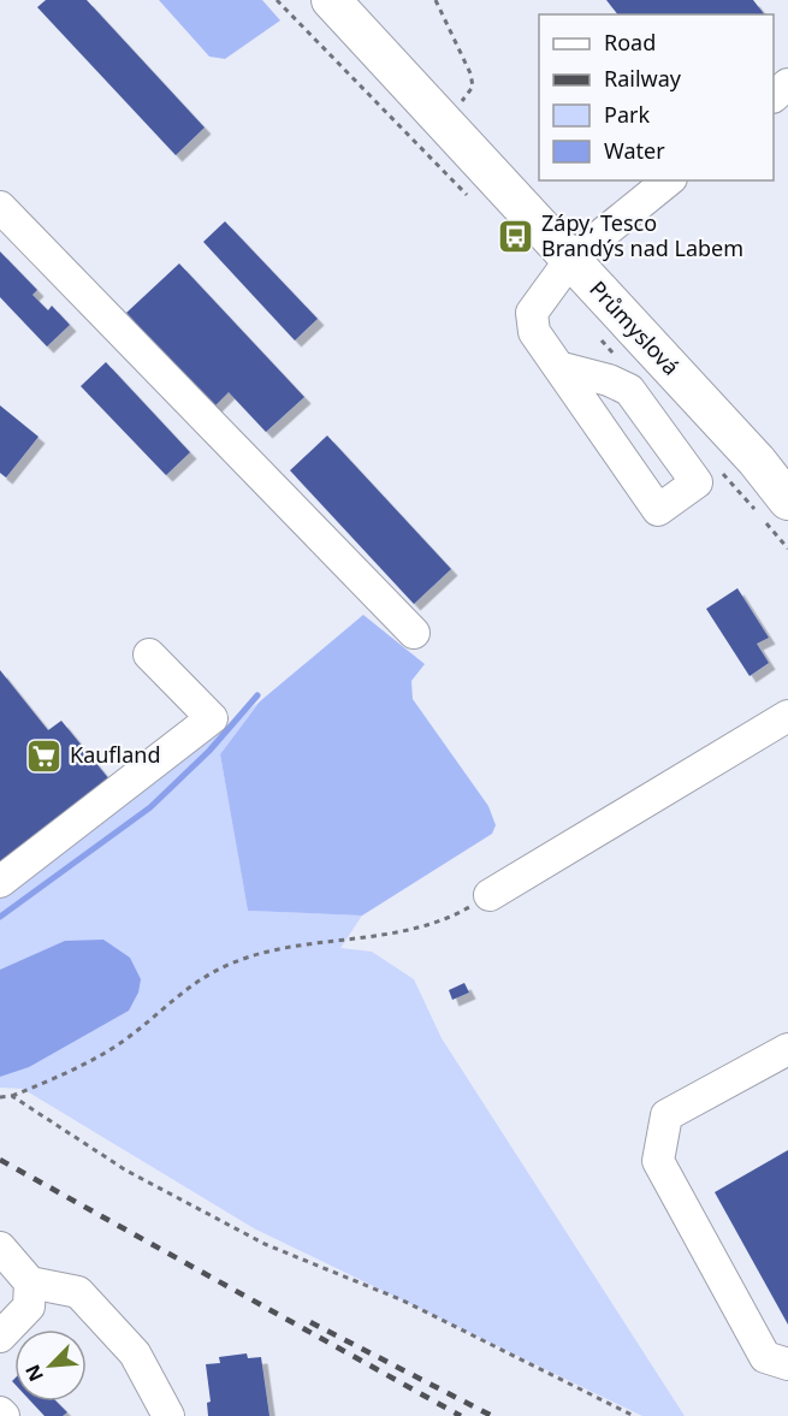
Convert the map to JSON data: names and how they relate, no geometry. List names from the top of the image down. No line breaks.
{"streets":{"main road":["Průmyslová"]},"places":{"bus stop":["Zápy, Tesco Brandýs nad Labem"],"supermarket":["Kaufland"]},"legend":["Road","Railway","Park","Water"],"north":"bottom left"}
